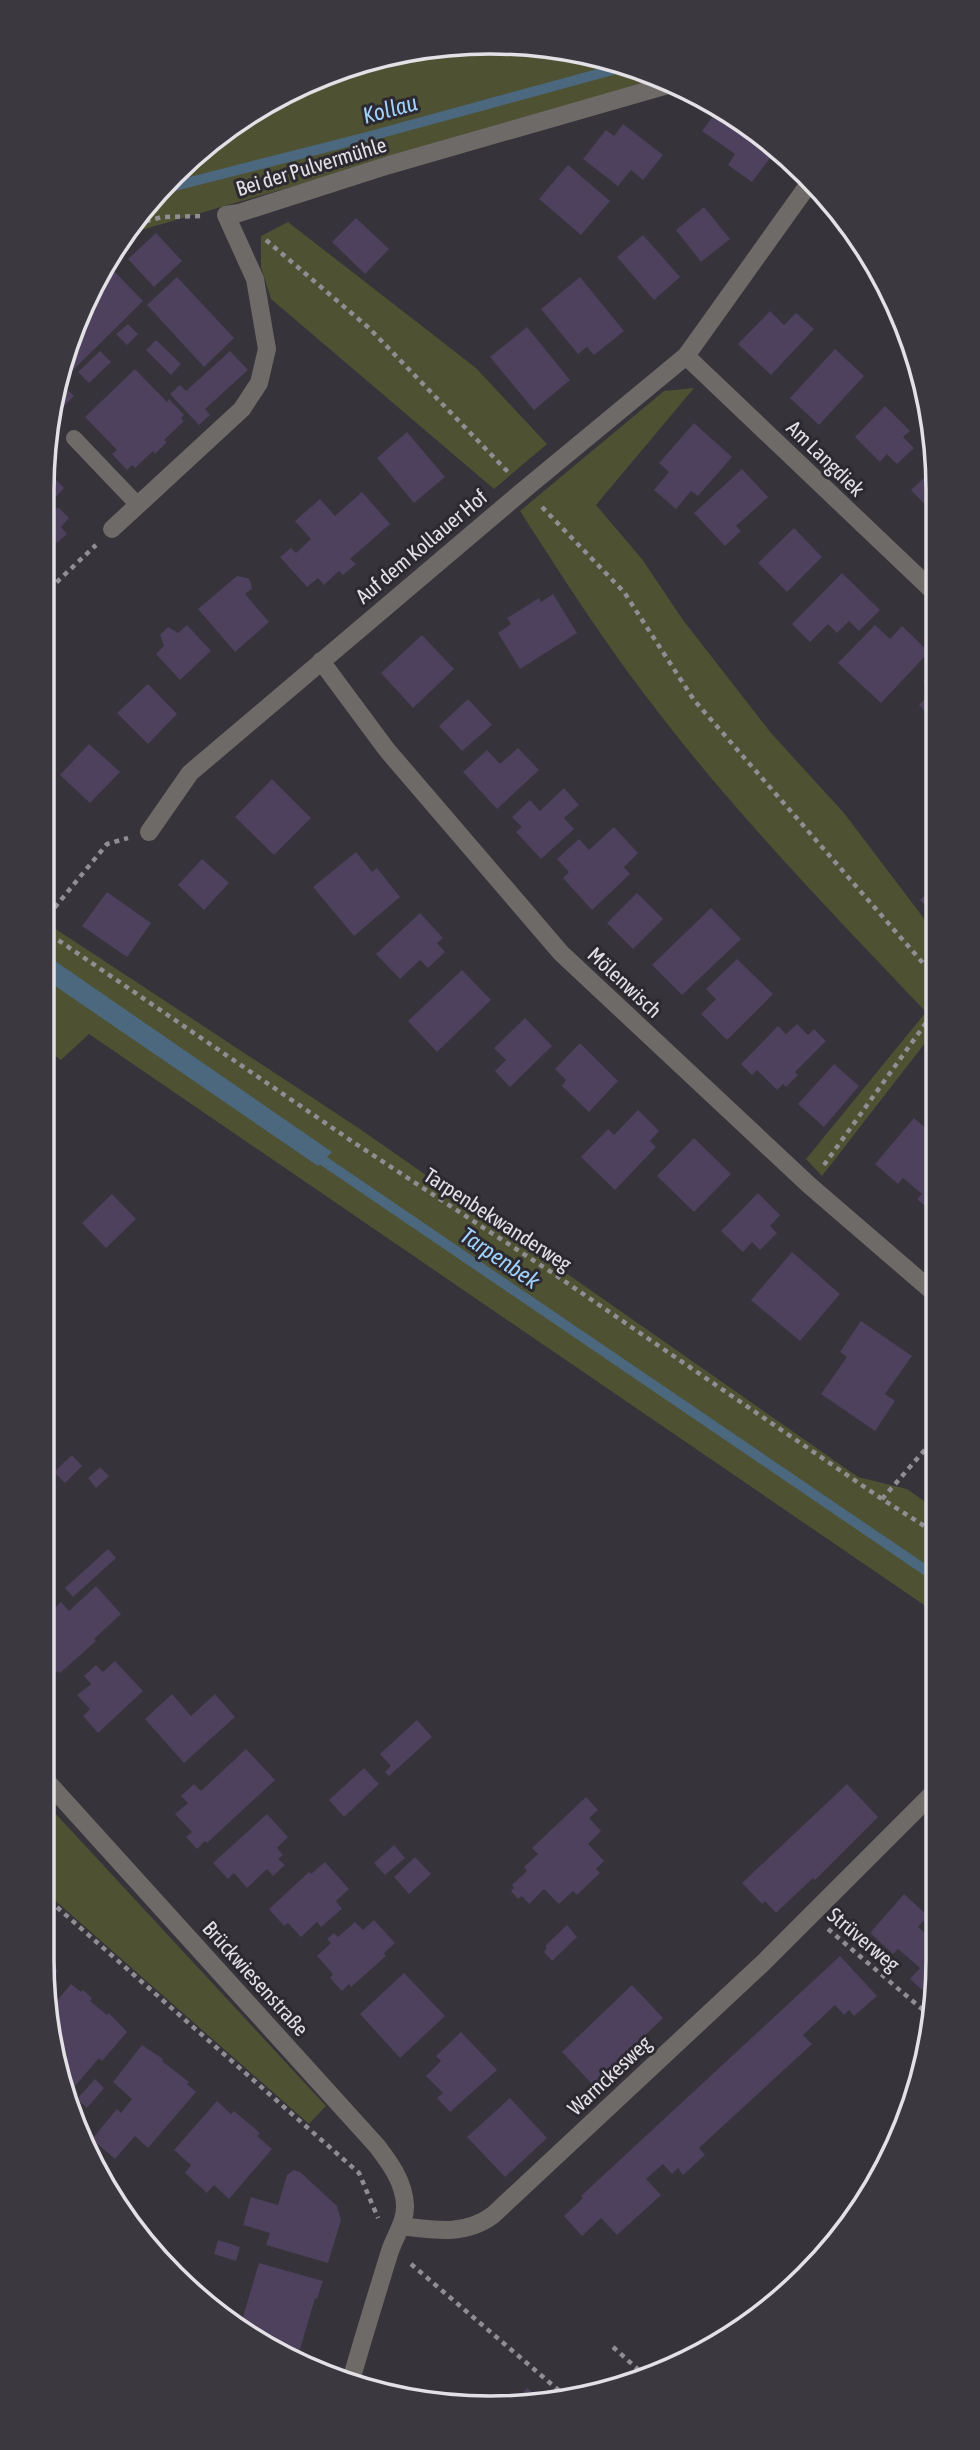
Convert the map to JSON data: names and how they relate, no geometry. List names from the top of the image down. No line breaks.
{"streets":{"street":["Bei der Pulvermühle","Am Langdiek","Auf dem Kollauer Hof","Mölenwisch","Brückwiesenstraße","Warnckesweg"],"path":["Tarpenbekwanderweg","Strüverweg"]},"crossings":[["Am Langdiek","Auf dem Kollauer Hof"],["Auf dem Kollauer Hof","Mölenwisch"],["Strüverweg","Warnckesweg"],["Brückwiesenstraße","Warnckesweg"]],"water":["Kollau","Tarpenbek"]}
